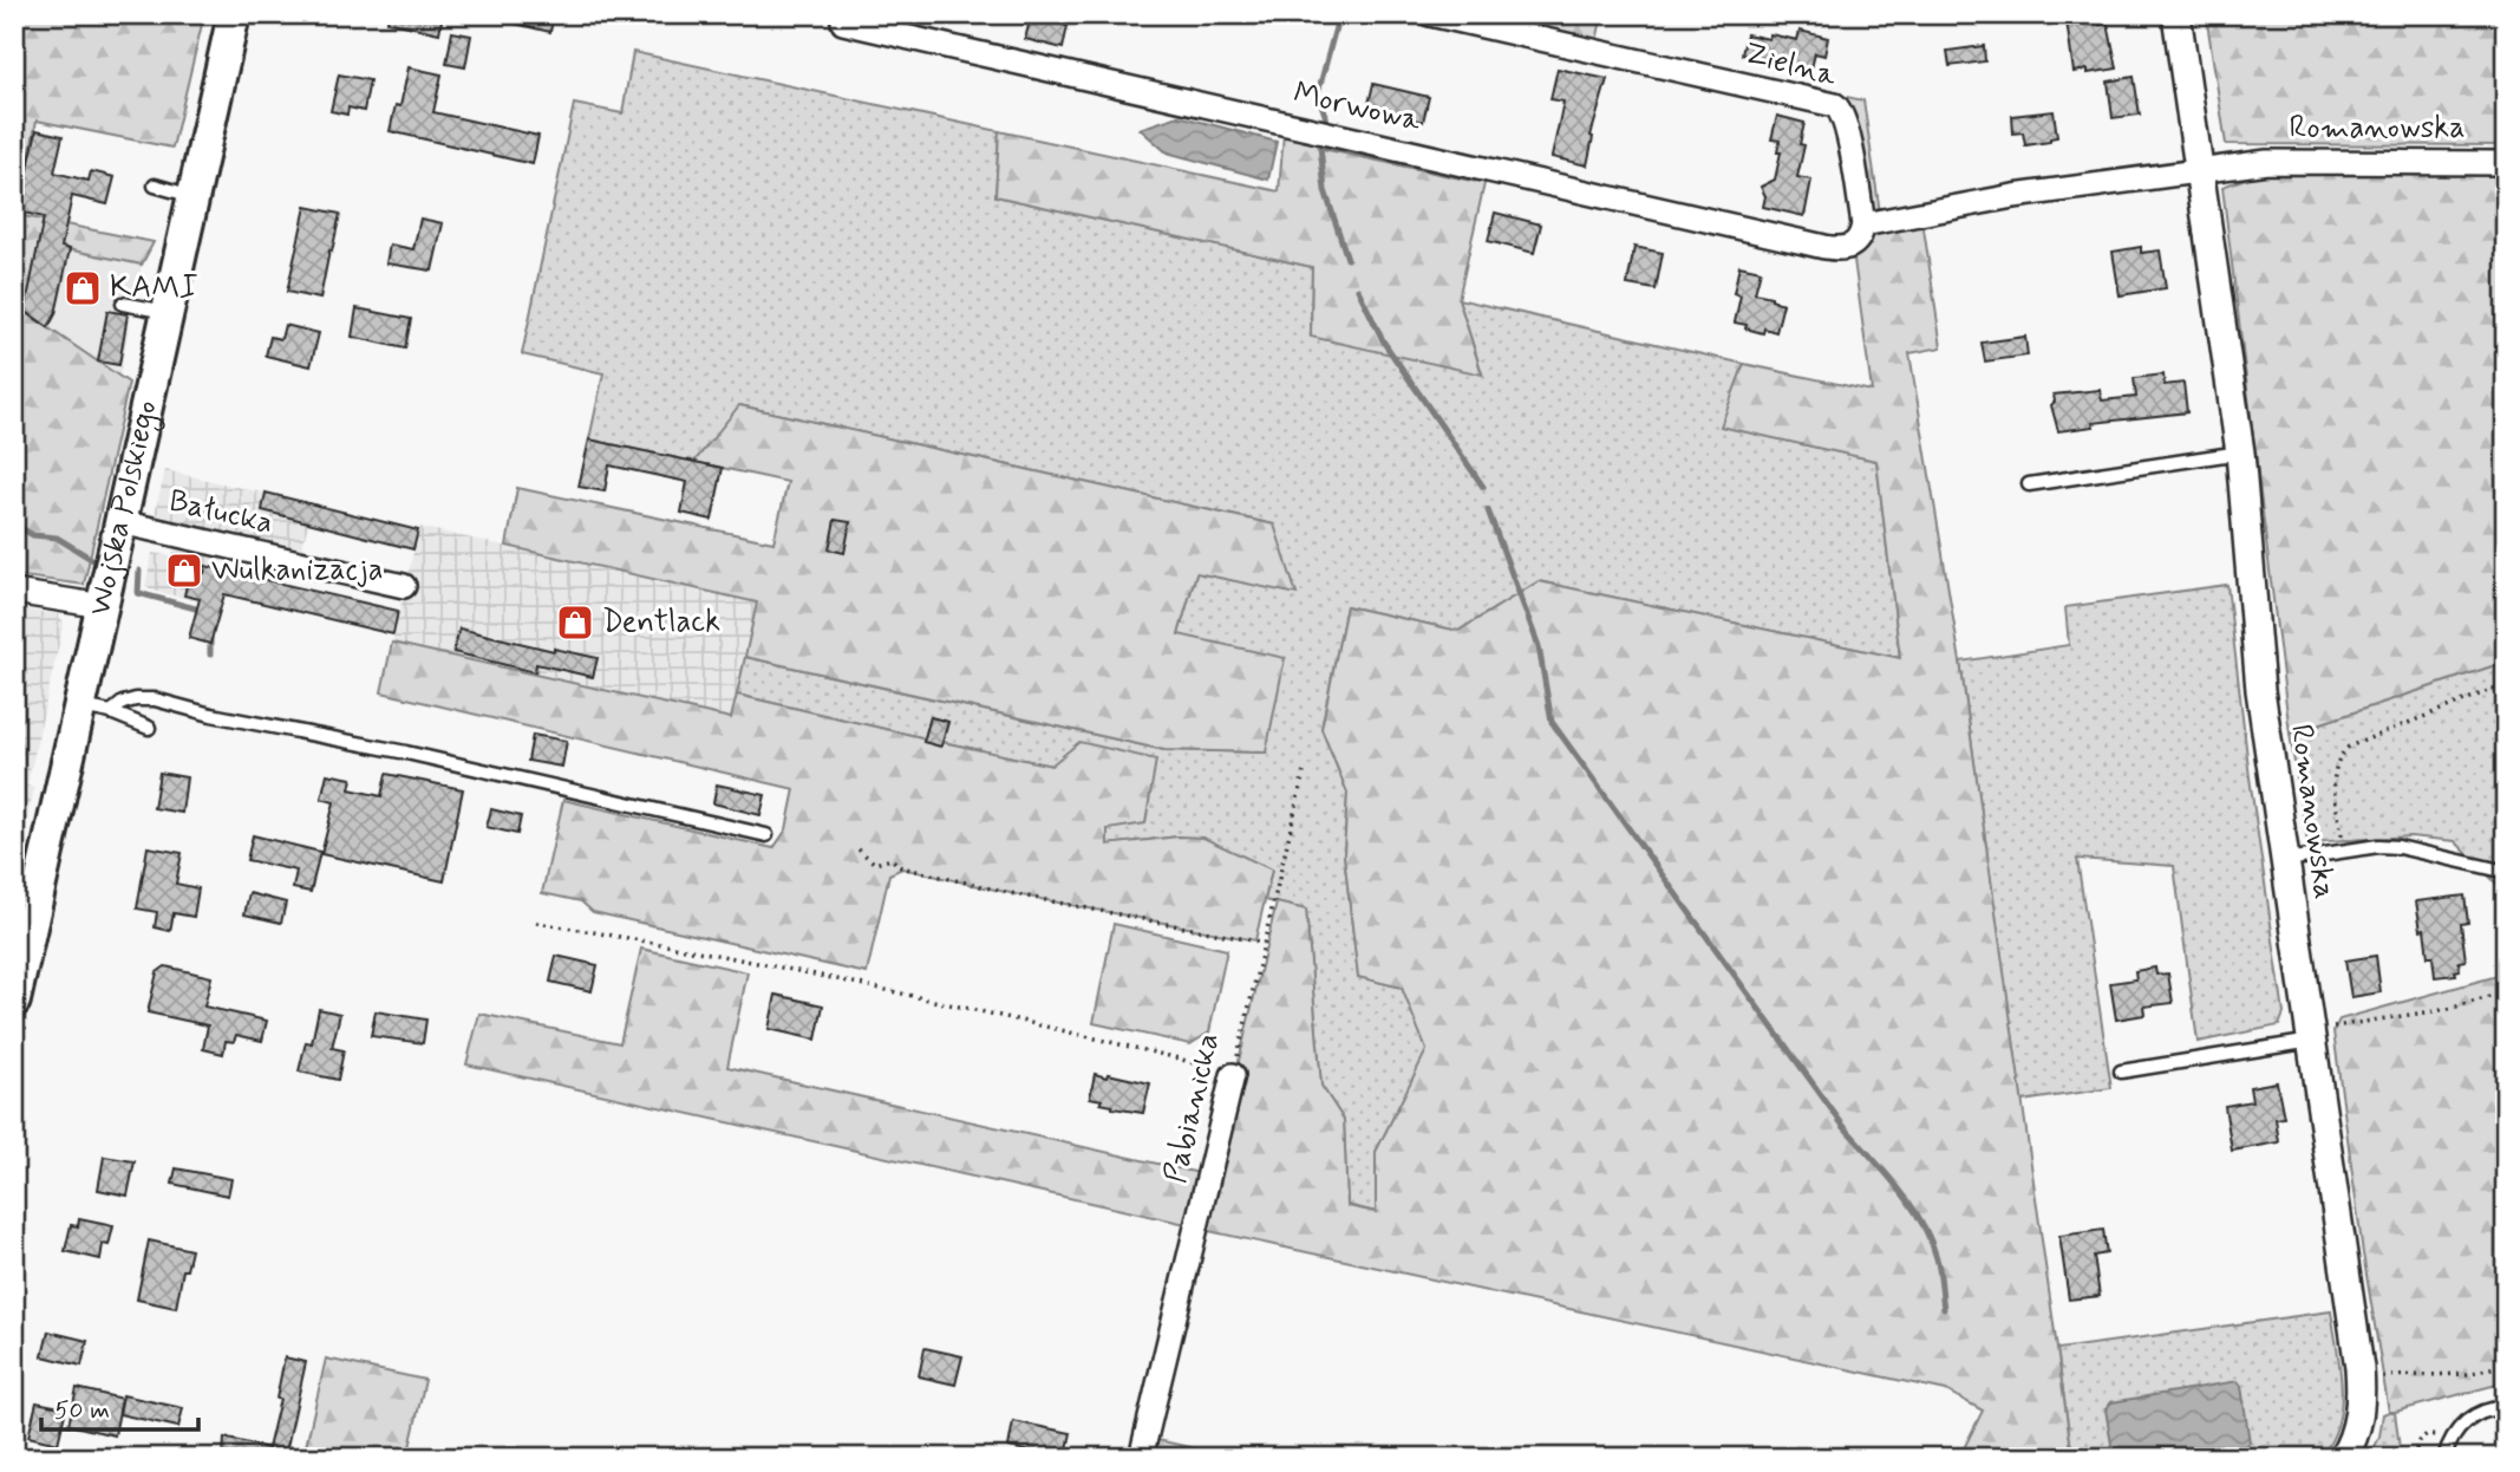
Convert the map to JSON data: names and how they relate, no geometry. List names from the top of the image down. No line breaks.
{"streets":{"main road":["Wojska Polskiego"],"street":["Zielna","Morwowa","Romanowska","Bałucka","Pabianicka"]},"crossings":[["Zielna","Morwowa"],["Morwowa","Romanowska"],["Wojska Polskiego","Bałucka"]],"places":{"shop":["KAMI","Wulkanizacja","Dentlack"]},"scale_bar":"50 m"}
